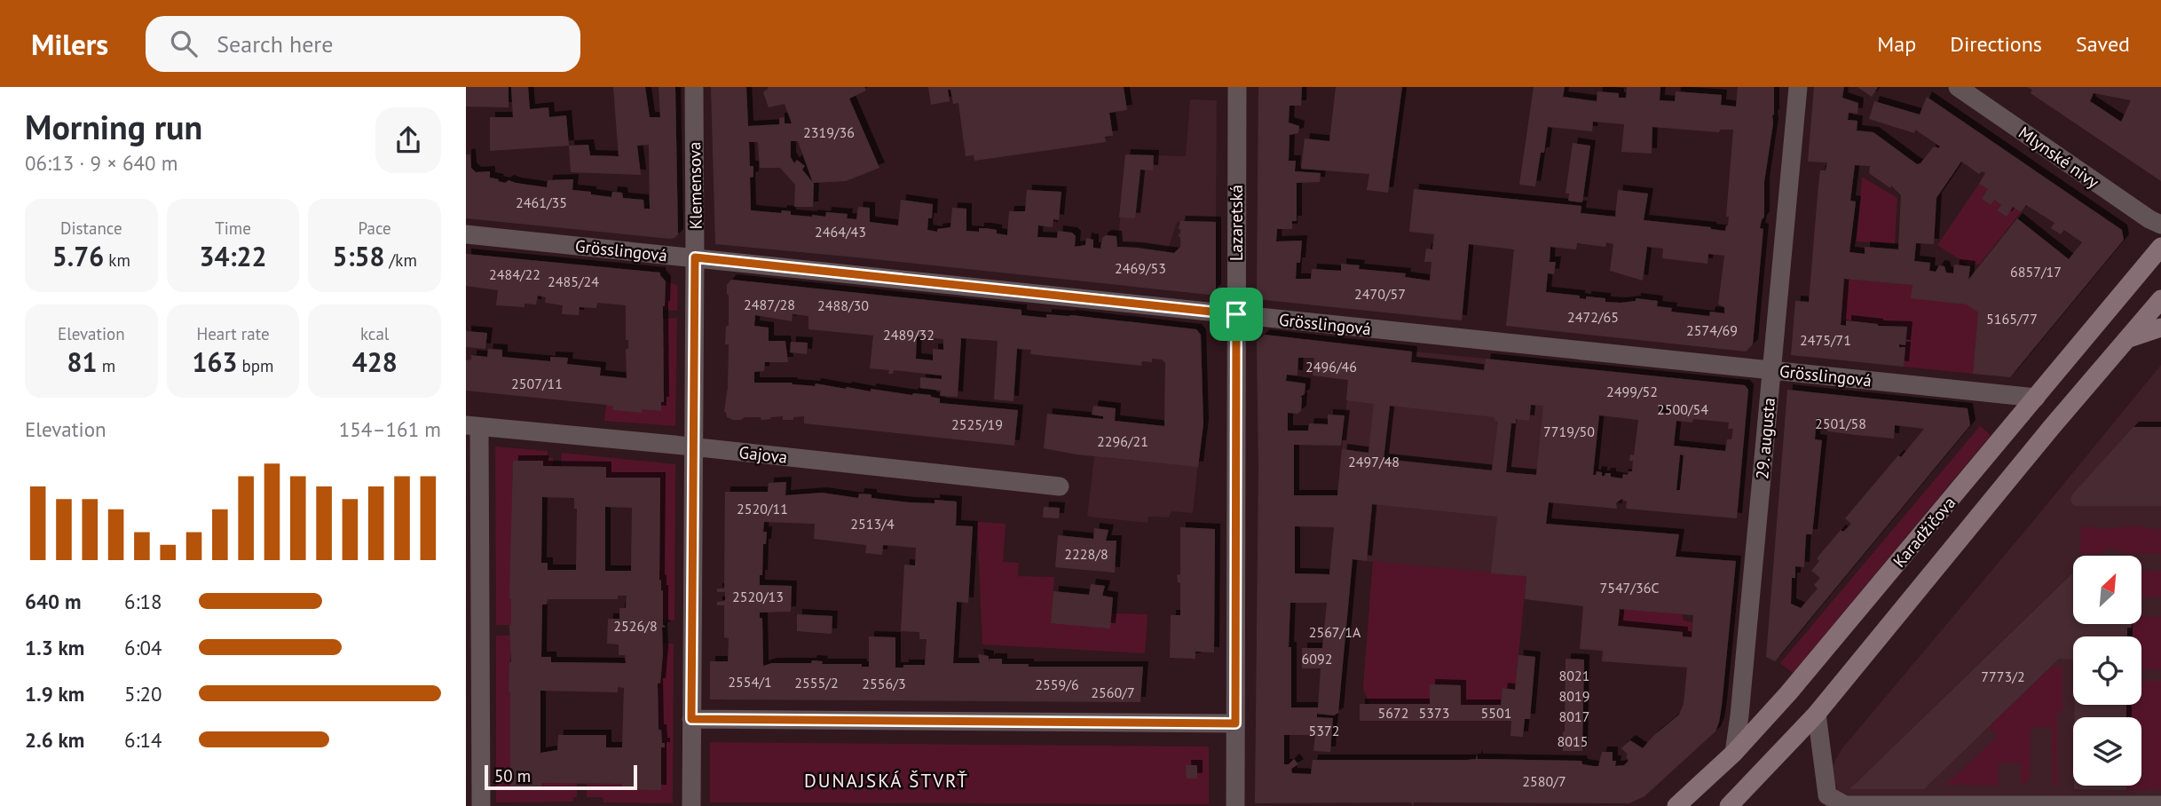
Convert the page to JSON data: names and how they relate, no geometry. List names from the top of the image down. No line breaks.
{"streets":{"main road":["Karadžičova"],"street":["Mlynské nivy","Klemensova","Lazaretská","Grösslingová","29. augusta","Gajova"]},"crossings":[["Klemensova","Grösslingová"],["Klemensova","Gajova"],["Lazaretská","Grösslingová"],["Grösslingová","29. augusta"],["Grösslingová","Karadžičova"],["29. augusta","Karadžičova"]],"districts":["DUNAJSKÁ ŠTVRŤ"],"house_numbers":["2319/36","2461/35","2464/43","2469/53","6857/17","2484/22","2485/24","2470/57","2487/28","2488/30","2472/65","5165/77","2574/69","2489/32","2475/71","2496/46","2507/11","2499/52","2500/54","2501/58","2525/19","7719/50","2296/21","2497/48","2520/11","2513/4","2228/8","7547/36C","2520/13","2526/8","2567/1A","6092","8021","7773/2","2554/1","2555/2","2556/3","2559/6","2560/7","8019","5672","5373","5501","8017","5372","8015","2580/7"],"scale_bar":"50 m","north":"top right","page":{"header":"Milers","search":"Search here","nav":["Map","Directions","Saved"],"heading":["Morning run","06:13 · 9 × 640 m"],"stats":[["Distance","5.76 km"],["Time","34:22"],["Pace","5:58 /km"],["Elevation","81 m"],["Heart rate","163 bpm"],["kcal","428"]],"chart":["Elevation","154–161 m"],"list":[{"name":"640 m","note":"6:18"},{"name":"1.3 km","note":"6:04"},{"name":"1.9 km","note":"5:20"},{"name":"2.6 km","note":"6:14"}],"scale":"50 m"}}
